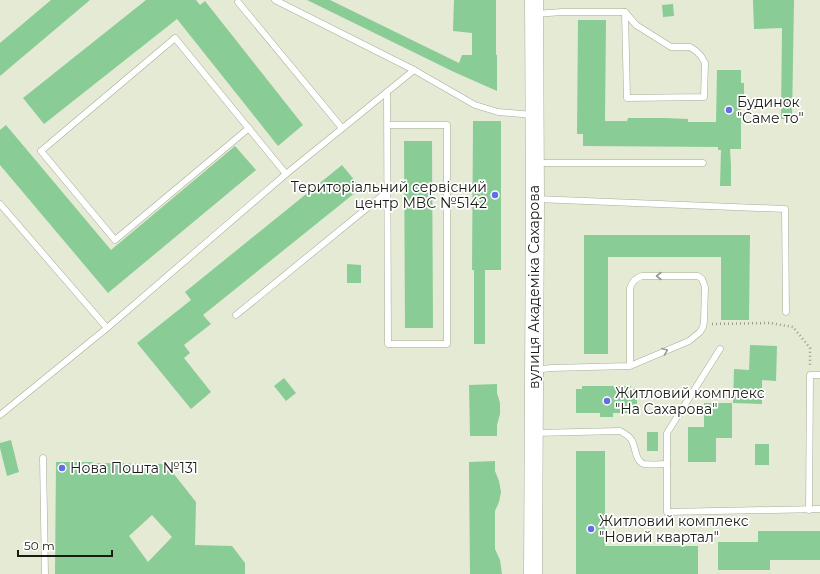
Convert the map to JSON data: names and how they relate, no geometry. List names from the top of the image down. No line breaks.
{"streets":{"street":["вулиця Академіка Сахарова"]},"places":["Будинок \"Саме то\"","Територіальний сервісний центр МВС №5142","Житловий комплекс \"На Сахарова\"","Нова Пошта №131","Житловий комплекс \"Новий квартал\""],"scale_bar":"50 m"}
